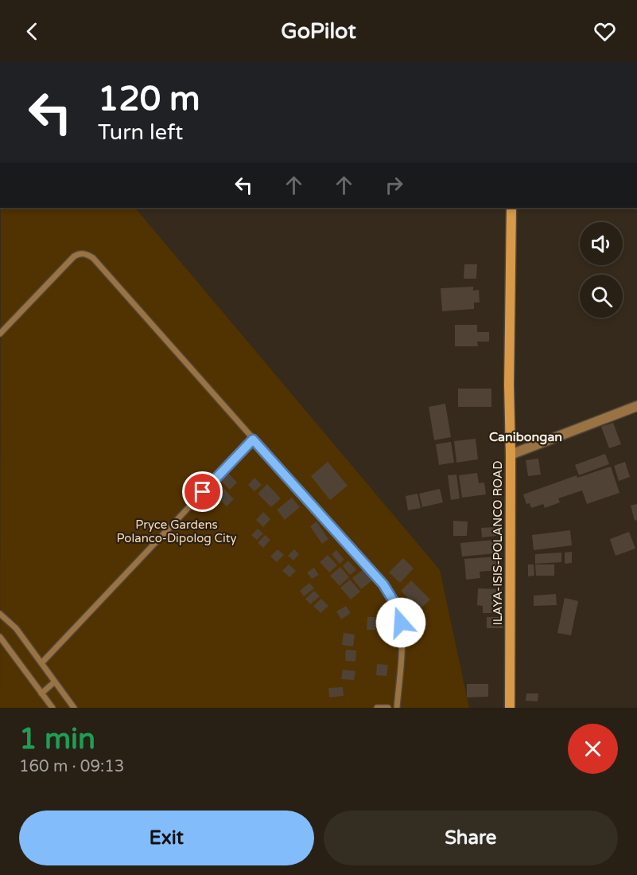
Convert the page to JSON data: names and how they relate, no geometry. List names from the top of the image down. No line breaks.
{"streets":{"main road":["ILAYA-ISIS-POLANCO ROAD"]},"districts":["Canibongan"],"parks":["Pryce Gardens Polanco-Dipolog City"],"page":{"header":"GoPilot","turn":["120 m","Turn left"],"heading":["1 min","160 m · 09:13"],"buttons":["Exit","Share"]}}
